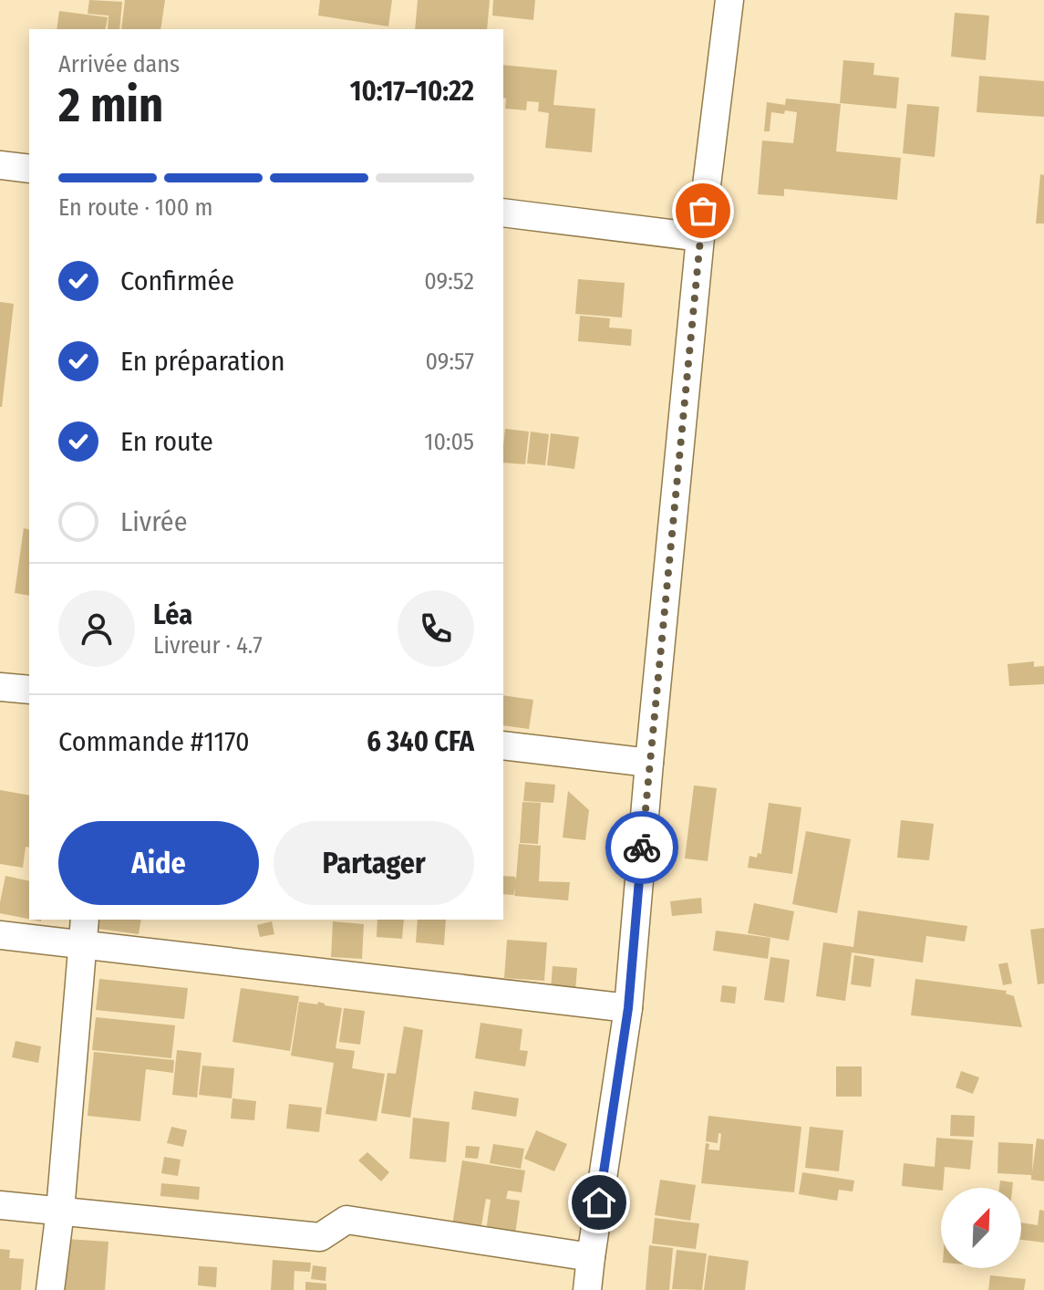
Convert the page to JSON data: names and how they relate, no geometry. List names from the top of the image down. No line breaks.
{"north":"top right","page":{"heading":["2 min","Arrivée dans","10:17–10:22"],"panel":["Léa","Livreur · 4.7","Commande #1170","6 340 CFA"],"bar":"En route · 100 m","list":[["Confirmée","09:52"],["En préparation","09:57"],["En route","10:05"],"Livrée"],"buttons":["Aide","Partager"]}}
